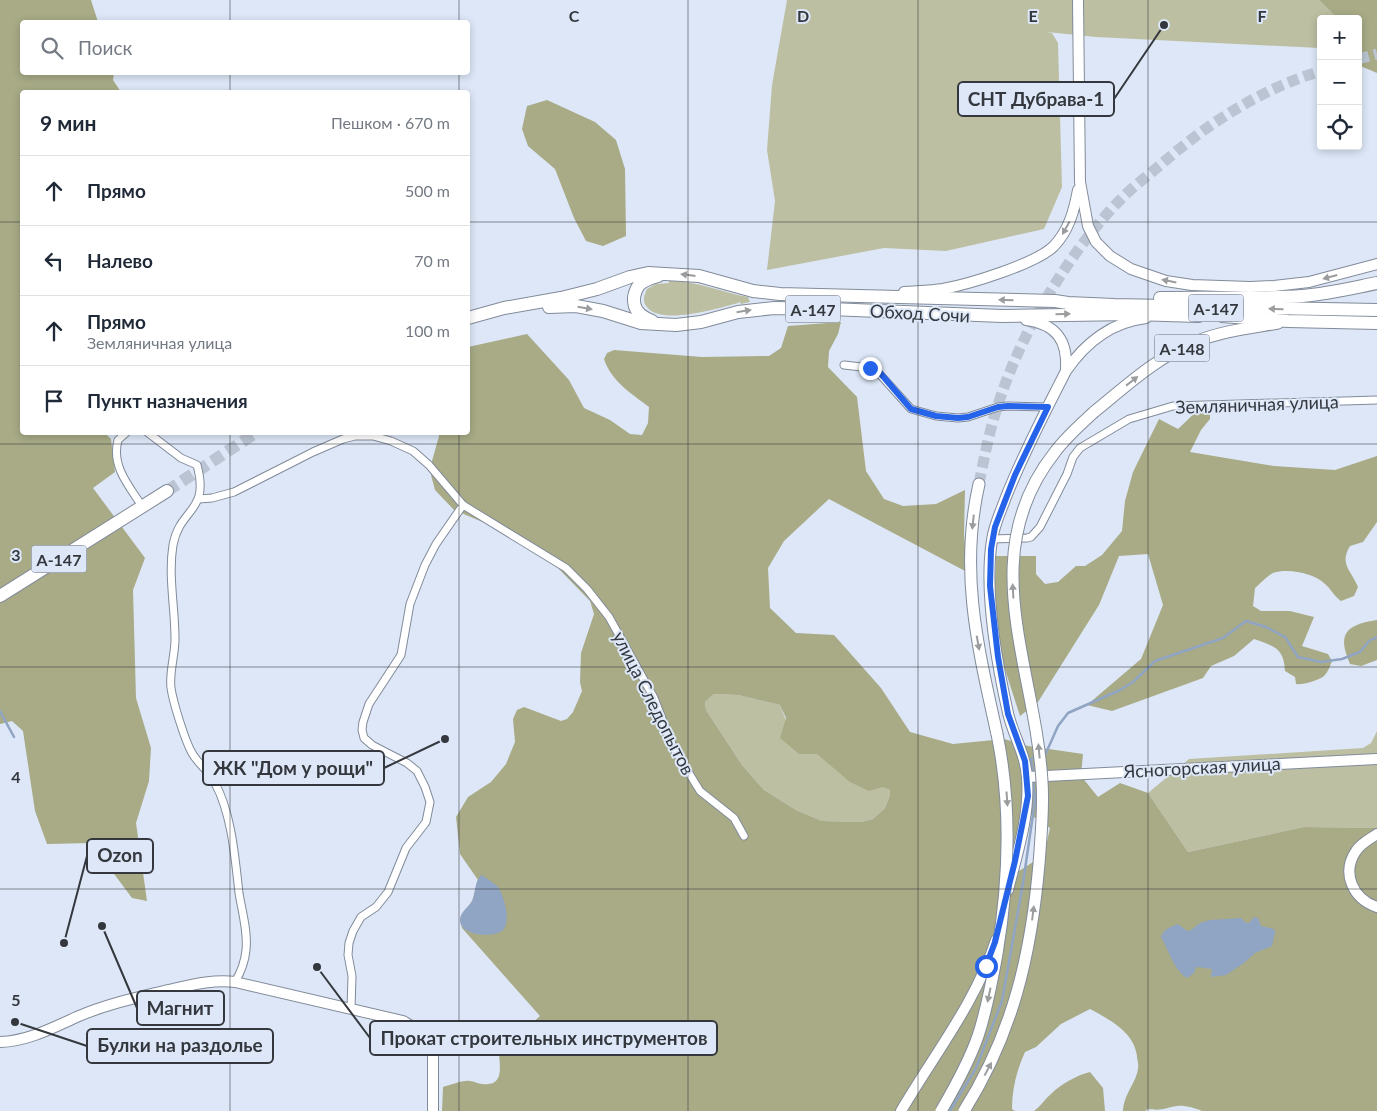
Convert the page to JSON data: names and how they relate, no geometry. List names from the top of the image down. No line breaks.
{"streets":{"highway":["А-147","Обход Сочи"],"main road":["А-148"],"street":["Земляничная улица","улица Следопытов","Ясногорская улица"]},"crossings":[["А-147","Обход Сочи"],["Обход Сочи","А-148"]],"places":["СНТ Дубрава-1","ЖК \"Дом у рощи\"","Магнит","Ozon","Прокат строительных инструментов","Булки на раздолье"],"page":{"map_buttons":["+","−"],"search":"Поиск","heading":["9 мин","Пешком · 670 m"],"list":[["Прямо","500 m"],["Налево","70 m"],["Прямо","Земляничная улица","100 m"],"Пункт назначения"]},"grid":{"columns":["C","D","E","F"],"rows":["3","4","5"]}}
